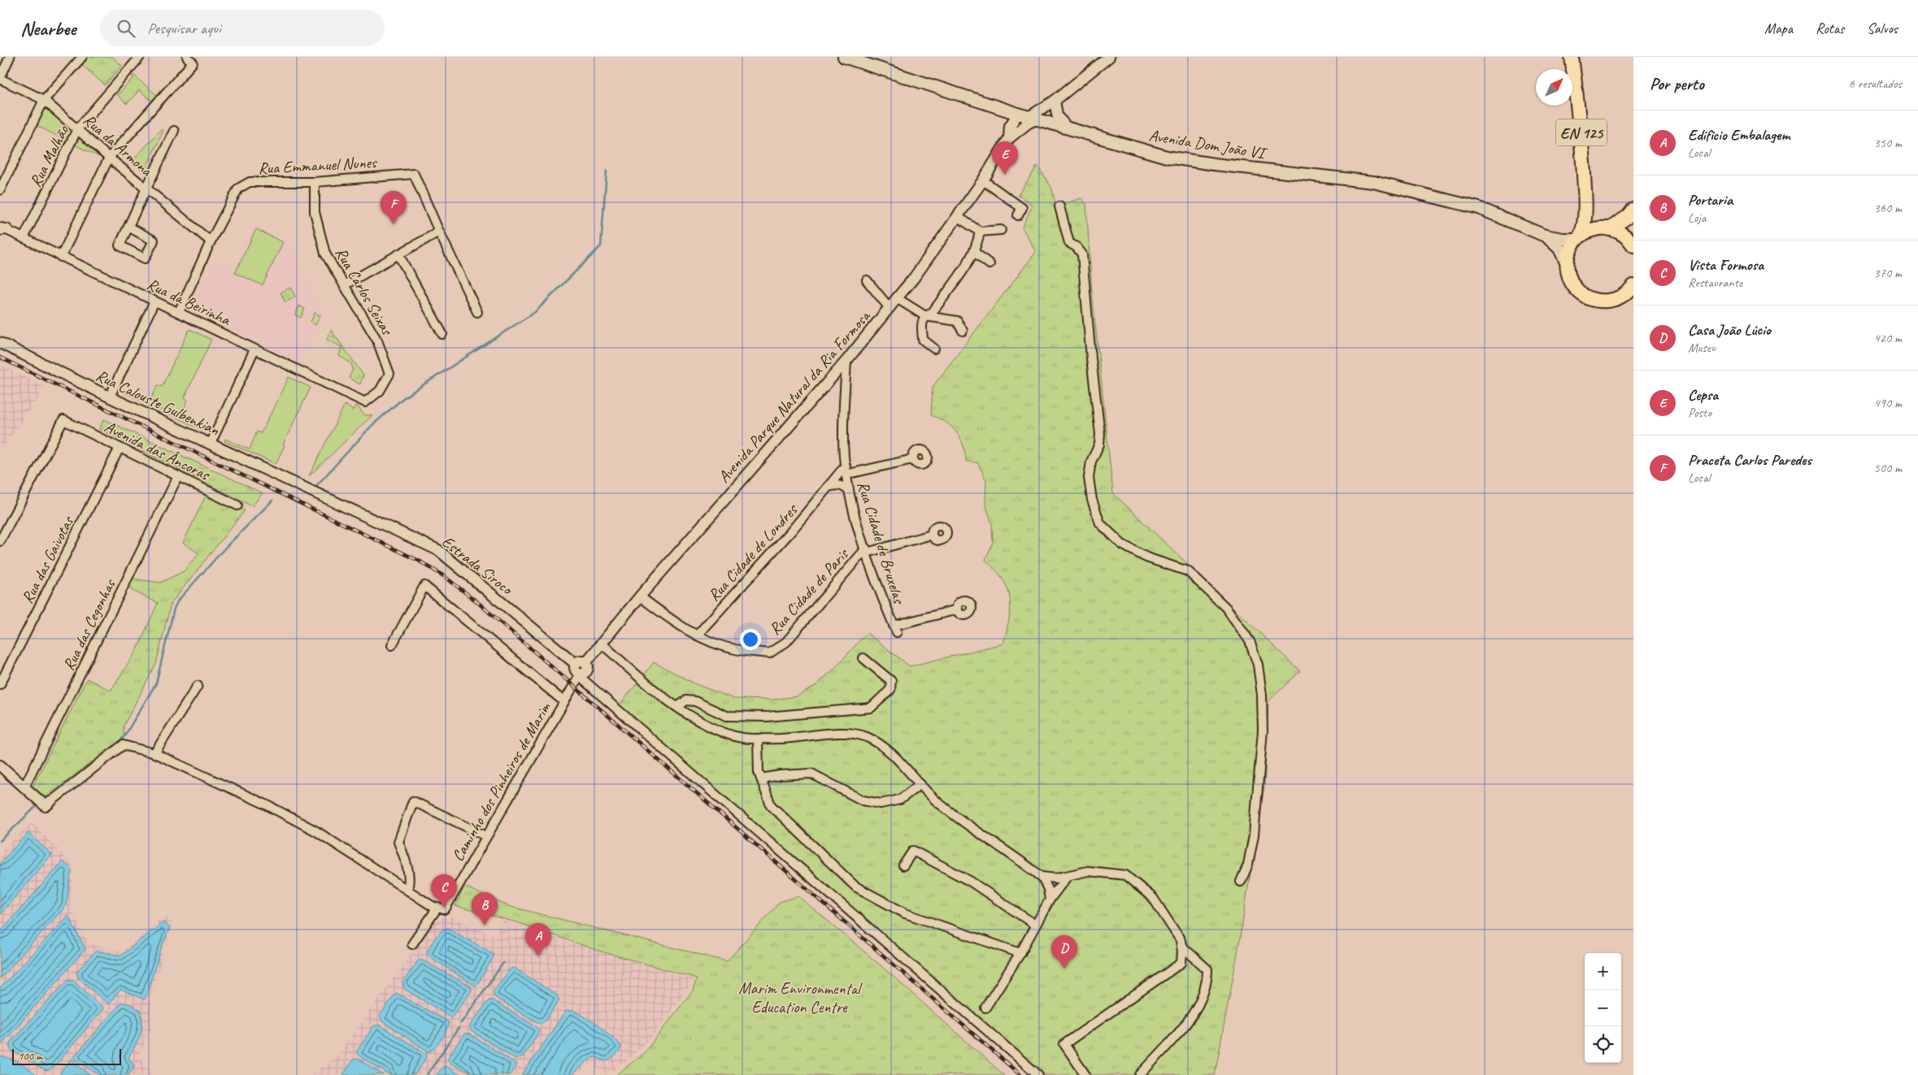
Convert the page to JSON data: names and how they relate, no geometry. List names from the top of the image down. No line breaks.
{"streets":{"main road":["EN 125","Avenida Dom João VI"],"street":["Rua da Armona","Rua Malhão","Rua Emmanuel Nunes","Rua Carlos Seixas","Rua da Beirinha","Avenida Parque Natural da Ria Formosa","Rua Calouste Gulbenkian","Avenida das Âncoras","Rua Cidade de Bruxelas","Rua Cidade de Londres","Rua das Gaivotas","Estrada Siroco","Rua Cidade de Paris","Rua das Cegonhas","Caminho dos Pinheiros de Marim"]},"crossings":[["EN 125","Avenida Dom João VI"],["Rua da Armona","Rua Malhão"],["Rua da Armona","Rua Emmanuel Nunes"],["Rua Malhão","Rua da Beirinha"],["Rua Emmanuel Nunes","Rua Carlos Seixas"],["Rua Emmanuel Nunes","Rua da Beirinha"],["Rua Carlos Seixas","Rua da Beirinha"],["Avenida Parque Natural da Ria Formosa","Rua Cidade de Bruxelas"],["Avenida Parque Natural da Ria Formosa","Estrada Siroco"],["Avenida Parque Natural da Ria Formosa","Rua Cidade de Paris"],["Avenida Parque Natural da Ria Formosa","Caminho dos Pinheiros de Marim"],["Rua Calouste Gulbenkian","Estrada Siroco"],["Avenida das Âncoras","Rua das Gaivotas"],["Avenida das Âncoras","Rua das Cegonhas"],["Rua Cidade de Bruxelas","Rua Cidade de Londres"],["Rua Cidade de Bruxelas","Rua Cidade de Paris"],["Rua Cidade de Londres","Rua Cidade de Paris"],["Estrada Siroco","Caminho dos Pinheiros de Marim"]],"parks":["Marim Environmental Education Centre"],"scale_bar":"100 m","north":"top right","page":{"header":"Nearbee","search":"Pesquisar aqui","nav":["Mapa","Rotas","Salvos"],"heading":["Por perto","6 resultados"],"list":[{"mark":"A","name":"Edificio Embalagem","note":"Local","value":"350 m"},{"mark":"B","name":"Portaria","note":"Loja","value":"360 m"},{"mark":"C","name":"Vista Formosa","note":"Restaurante","value":"370 m"},{"mark":"D","name":"Casa João Lúcio","note":"Museu","value":"420 m"},{"mark":"E","name":"Cepsa","note":"Posto","value":"490 m"},{"mark":"F","name":"Praceta Carlos Paredes","note":"Local","value":"500 m"}],"pins":["E","F","C","B","A","D"],"map_buttons":["+","−"],"scale":"100 m"}}
